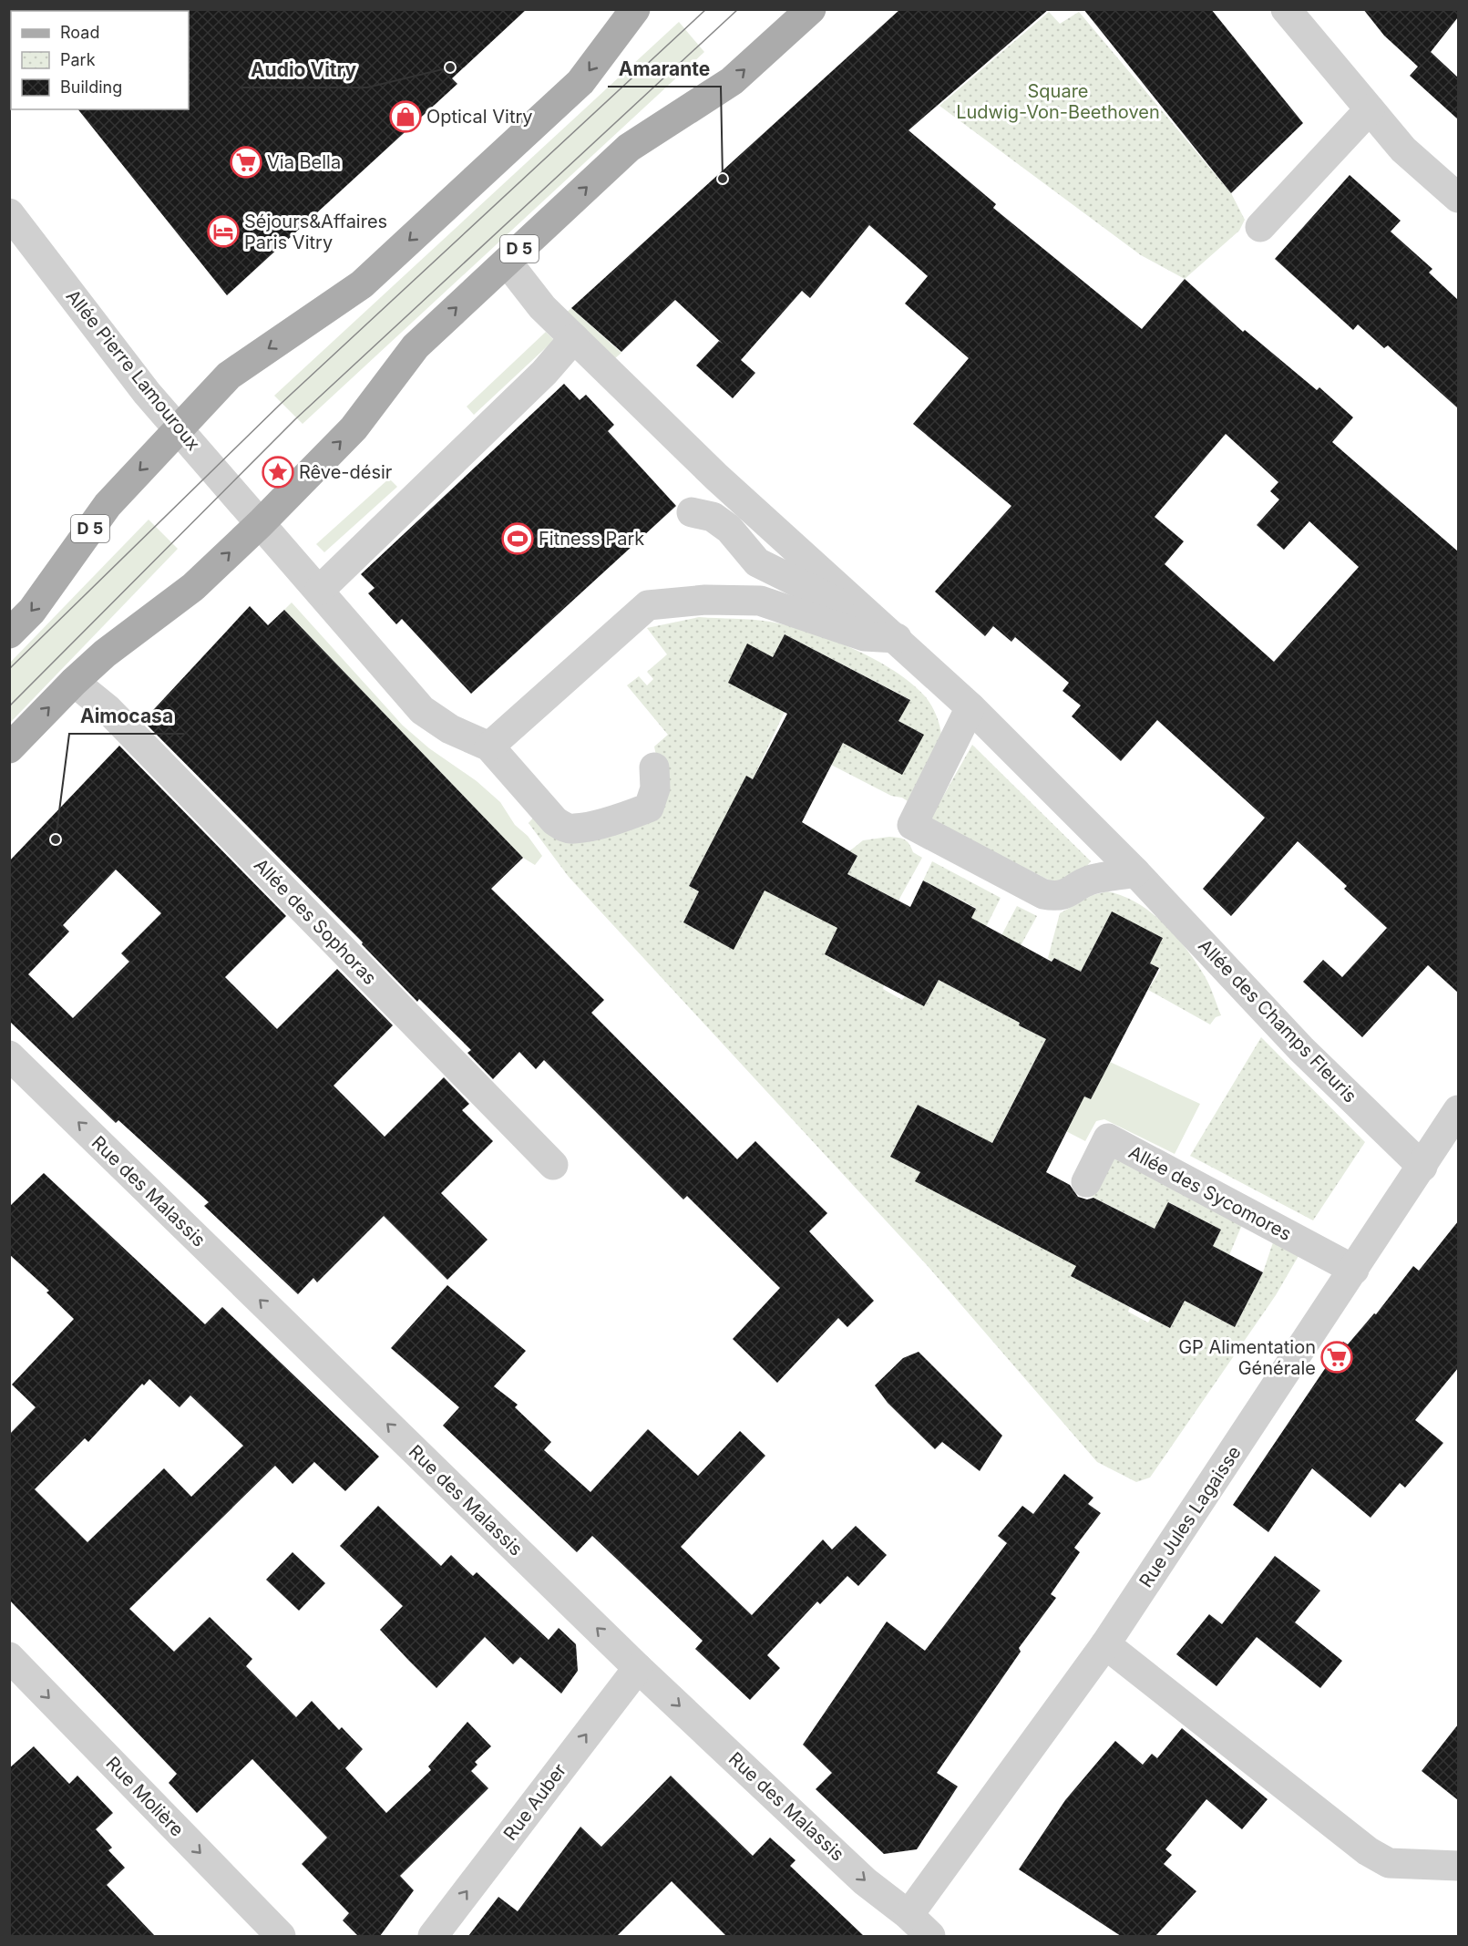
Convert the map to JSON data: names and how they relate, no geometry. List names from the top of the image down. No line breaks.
{"streets":{"main road":["D 5"],"street":["Allée Pierre Lamouroux","Allée des Sophoras","Allée des Champs Fleuris","Rue des Malassis","Allée des Sycomores","Rue Jules Lagaisse","Rue Molière","Rue Auber"]},"crossings":[["D 5","Allée Pierre Lamouroux"],["D 5","Allée des Sophoras"],["Allée des Champs Fleuris","Rue Jules Lagaisse"],["Rue des Malassis","Rue Jules Lagaisse"],["Rue des Malassis","Rue Auber"],["Allée des Sycomores","Rue Jules Lagaisse"]],"one_way":["Rue Molière","Rue Auber"],"parks":["Square Ludwig-Von-Beethoven"],"places":{"other":["Audio Vitry","Amarante","Aimocasa"],"shop":["Optical Vitry"],"supermarket":["Via Bella","GP Alimentation Générale"],"hotel":["Séjours&Affaires Paris Vitry"],"place":["Rêve-désir"],"sports":["Fitness Park"]},"legend":["Road","Park","Building"]}
